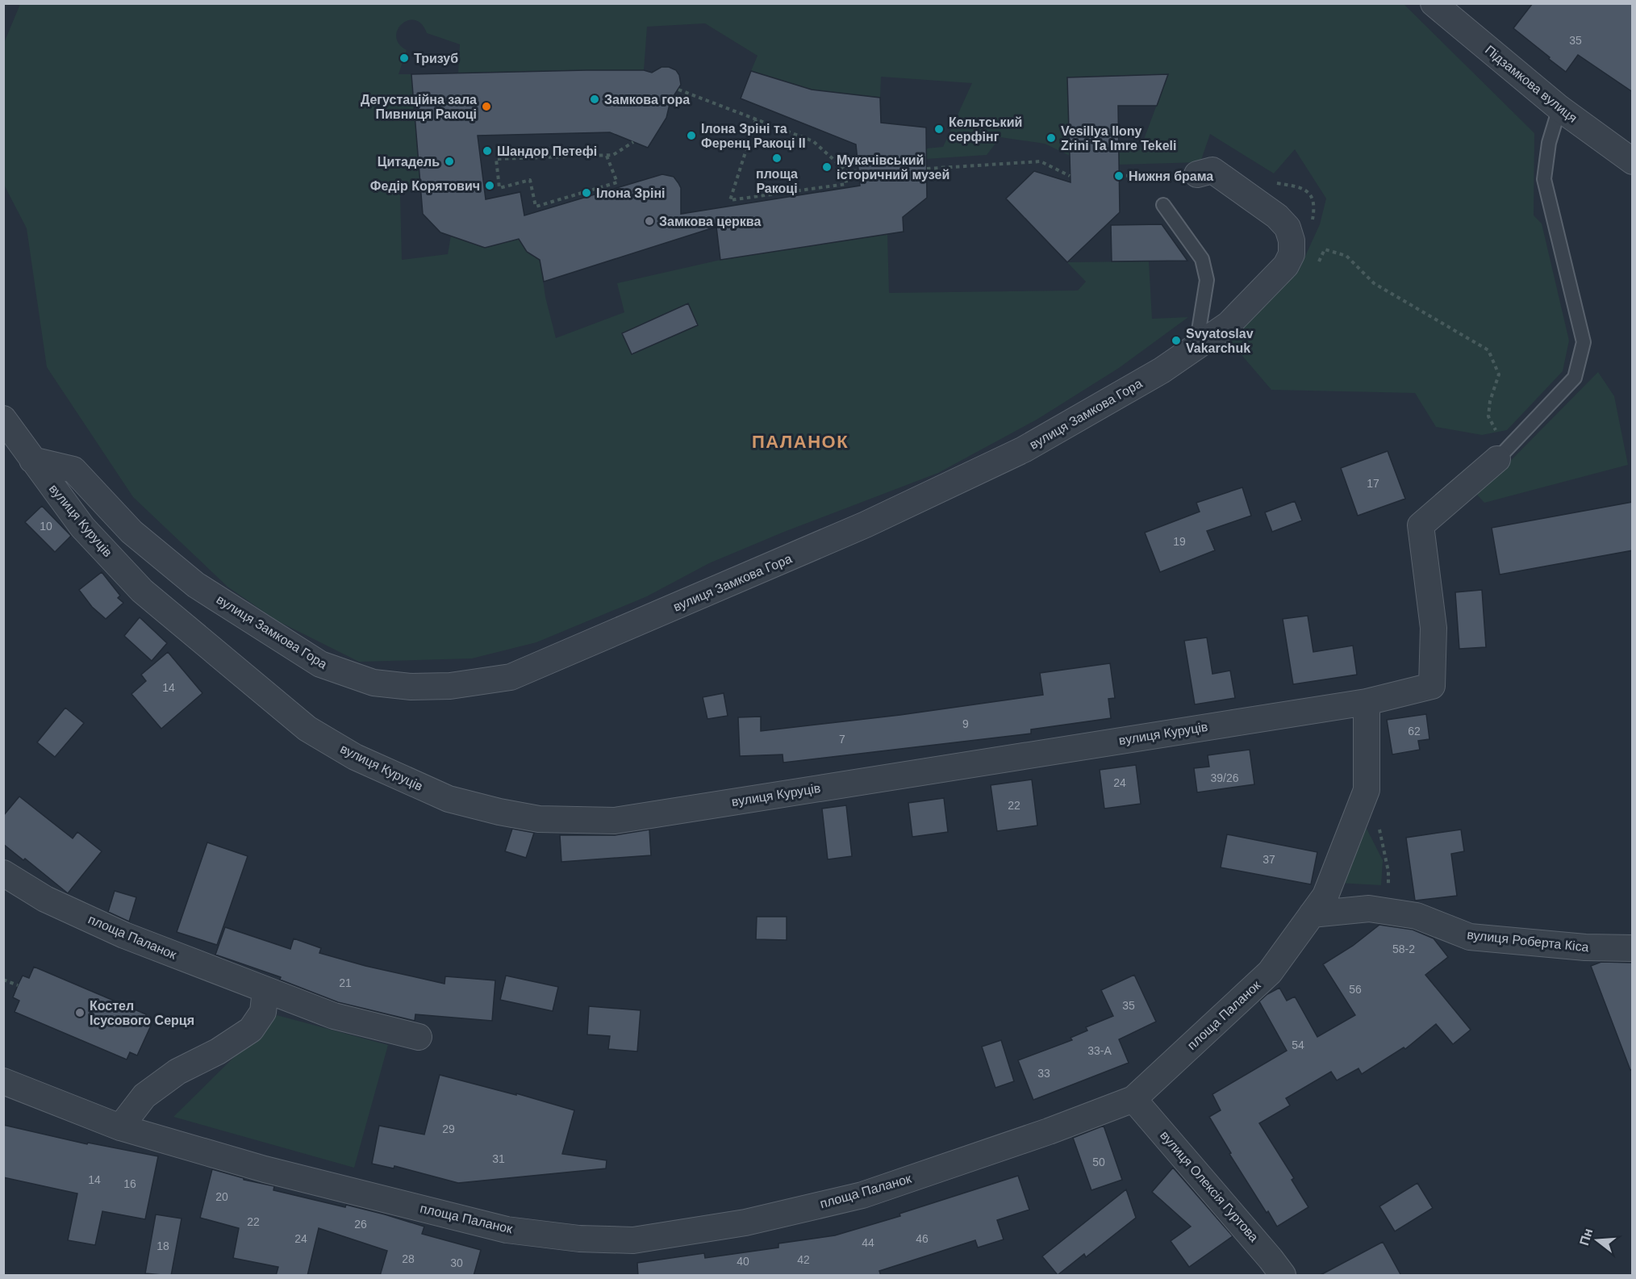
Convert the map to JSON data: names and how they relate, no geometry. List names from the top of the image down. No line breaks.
{"streets":{"street":["Підзамкова вулиця","вулиця Замкова Гора","вулиця Куруців","площа Паланок","вулиця Роберта Кіса","вулиця Олексія Гуртова"]},"crossings":[["вулиця Замкова Гора","вулиця Куруців"],["вулиця Куруців","площа Паланок"],["площа Паланок","вулиця Роберта Кіса"],["площа Паланок","вулиця Олексія Гуртова"]],"districts":["ПАЛАНОК"],"places":["Тризуб","Замкова гора","Дегустаційна зала Пивниця Ракоці","Кельтський серфінг","Ілона Зріні та Ференц Ракоці II","Vesillya Ilony Zrini Ta Imre Tekeli","Шандор Петефі","площа Ракоці","Цитадель","Мукачівський історичний музей","Нижня брама","Федір Корятович","Ілона Зріні","Замкова церква","Svyatoslav Vakarchuk","Костел Ісусового Серця"],"house_numbers":["35","17","10","19","14","9","62","7","39/26","24","22","37","58-2","21","56","35","54","33-А","33","29","31","50","14","16","20","22","26","24","46","44","18","28","42","40","30"],"north":"left"}
